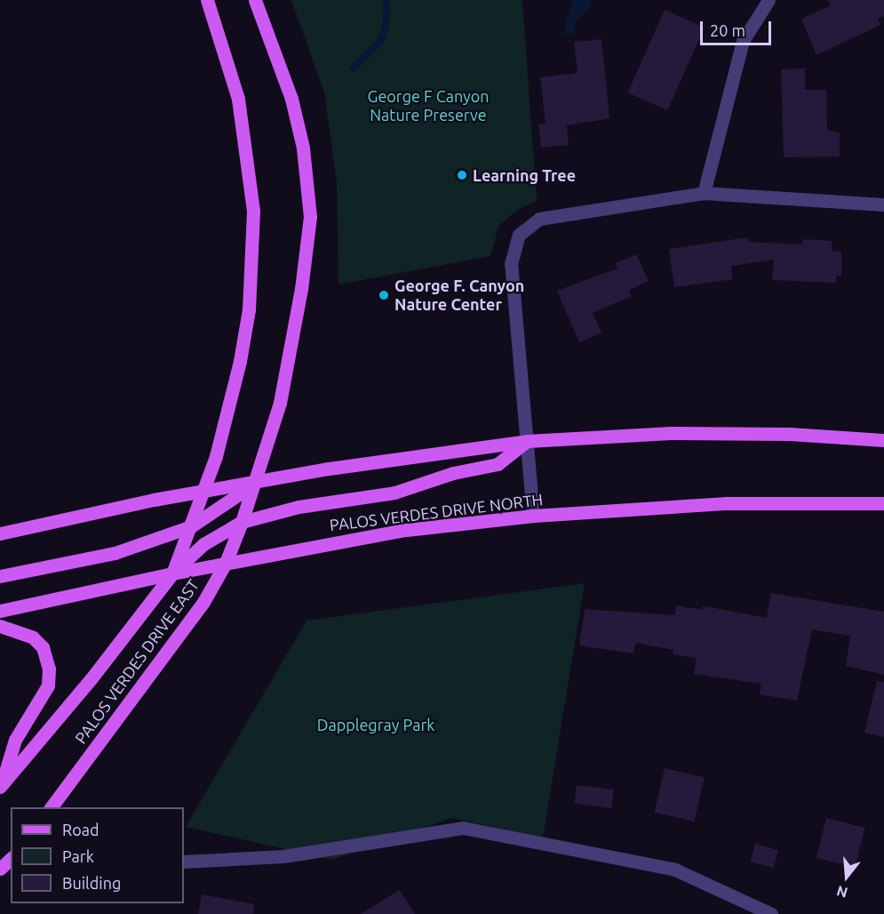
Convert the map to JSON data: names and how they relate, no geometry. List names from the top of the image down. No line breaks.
{"streets":{"main road":["PALOS VERDES DRIVE NORTH","PALOS VERDES DRIVE EAST"]},"crossings":[["PALOS VERDES DRIVE NORTH","PALOS VERDES DRIVE EAST"]],"parks":["George F Canyon Nature Preserve","Dapplegray Park"],"places":["Learning Tree","George F. Canyon Nature Center"],"legend":["Road","Park","Building"],"scale_bar":"20 m","north":"bottom"}
